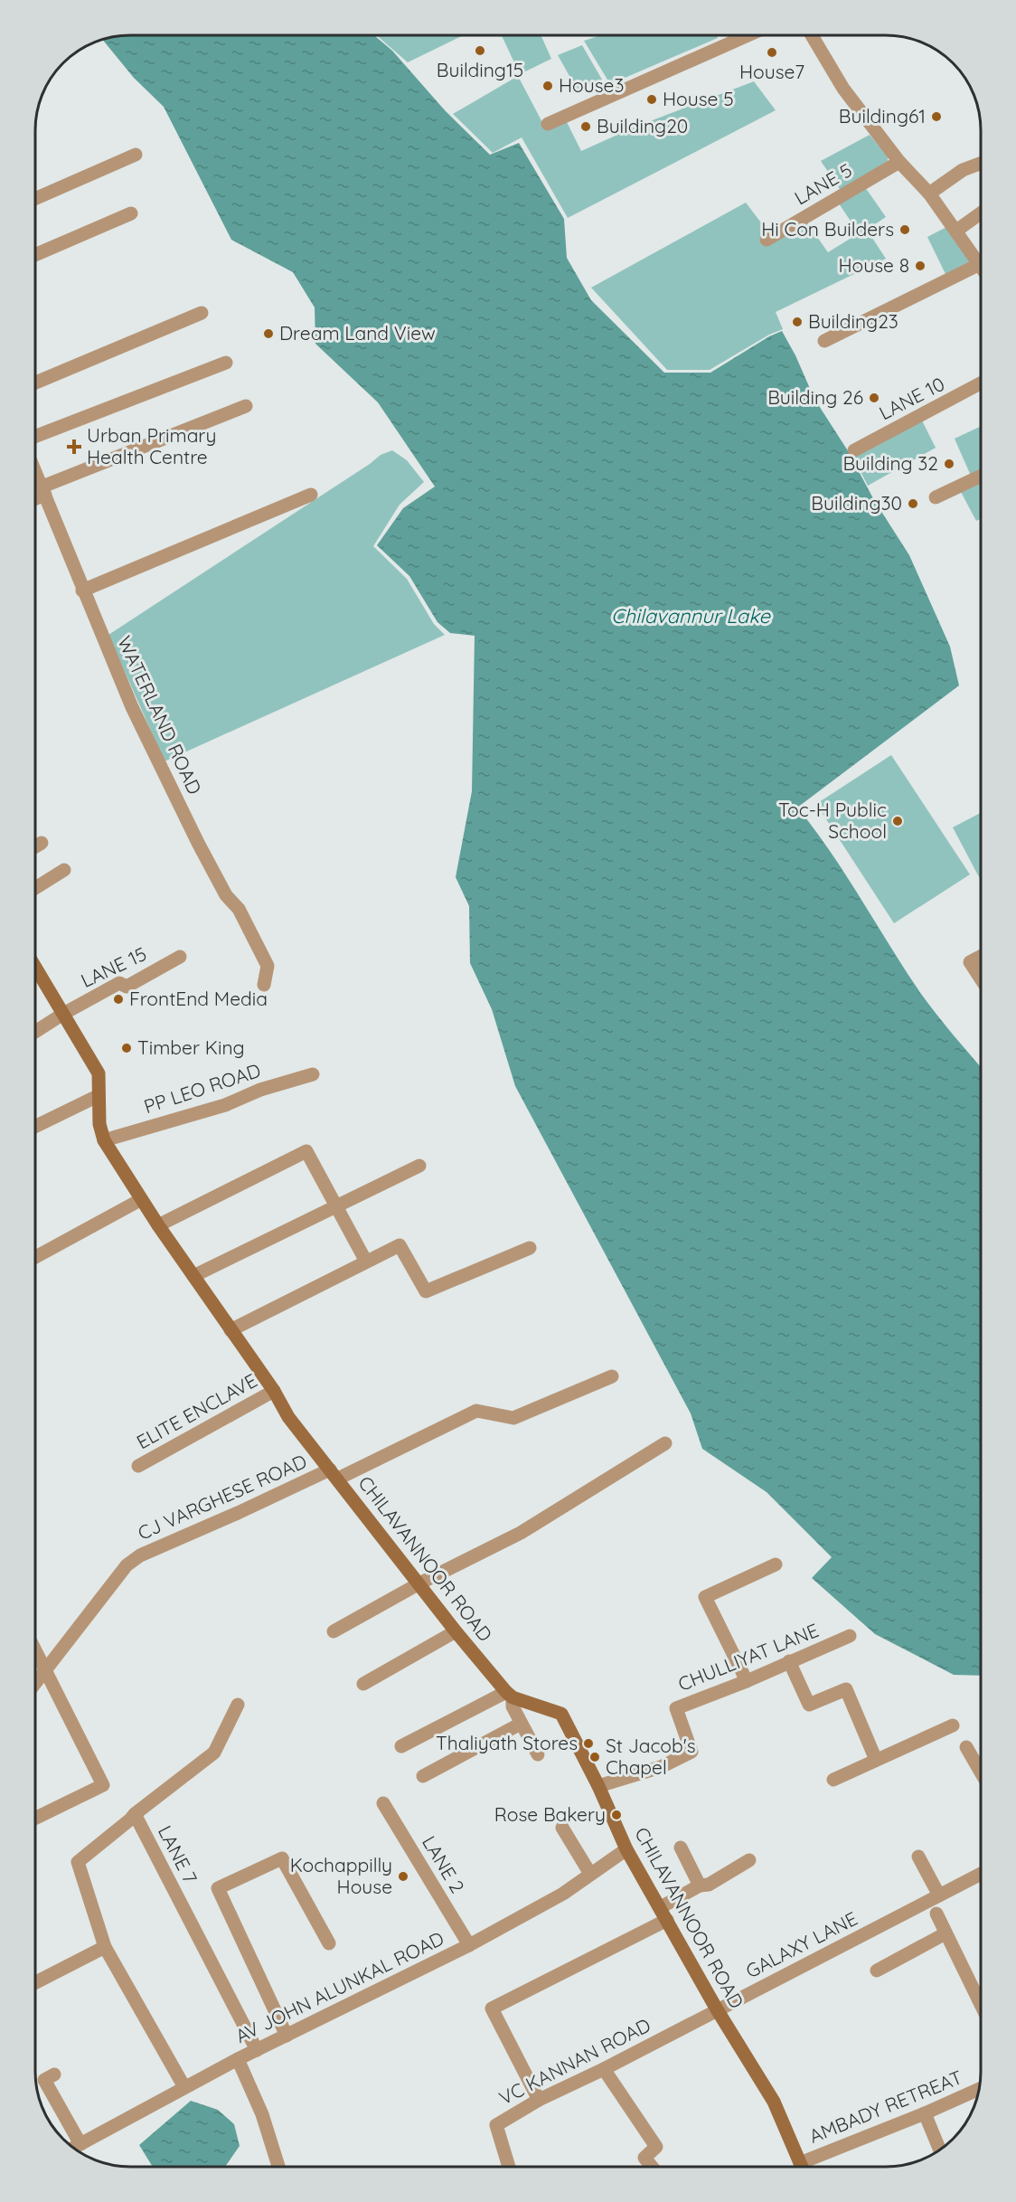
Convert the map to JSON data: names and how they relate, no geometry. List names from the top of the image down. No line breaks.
{"streets":{"street":["LANE 5","LANE 10","WATERLAND ROAD","LANE 15","PP LEO ROAD","ELITE ENCLAVE","CJ VARGHESE ROAD","CHILAVANNOOR ROAD","CHULLIYAT LANE","LANE 7","LANE 2","GALAXY LANE","AV JOHN ALUNKAL ROAD","VC KANNAN ROAD","AMBADY RETREAT"]},"crossings":[["LANE 15","CHILAVANNOOR ROAD"],["PP LEO ROAD","CHILAVANNOOR ROAD"],["ELITE ENCLAVE","CHILAVANNOOR ROAD"],["CJ VARGHESE ROAD","CHILAVANNOOR ROAD"],["CHILAVANNOOR ROAD","CHULLIYAT LANE"],["CHILAVANNOOR ROAD","GALAXY LANE"],["CHILAVANNOOR ROAD","AV JOHN ALUNKAL ROAD"],["CHILAVANNOOR ROAD","VC KANNAN ROAD"],["CHILAVANNOOR ROAD","AMBADY RETREAT"],["LANE 7","AV JOHN ALUNKAL ROAD"],["LANE 2","AV JOHN ALUNKAL ROAD"],["GALAXY LANE","VC KANNAN ROAD"]],"water":["Chilavannur Lake"],"places":{"other":["Building15","House7","House3","House 5","Building61","Building20","Hi Con Builders","House 8","Building23","Dream Land View","Building 26","Building 32","Building30","Toc-H Public School","FrontEnd Media","Timber King","Thaliyath Stores","St Jacob's Chapel","Rose Bakery","Kochappilly House"],"health":["Urban Primary Health Centre"]}}
